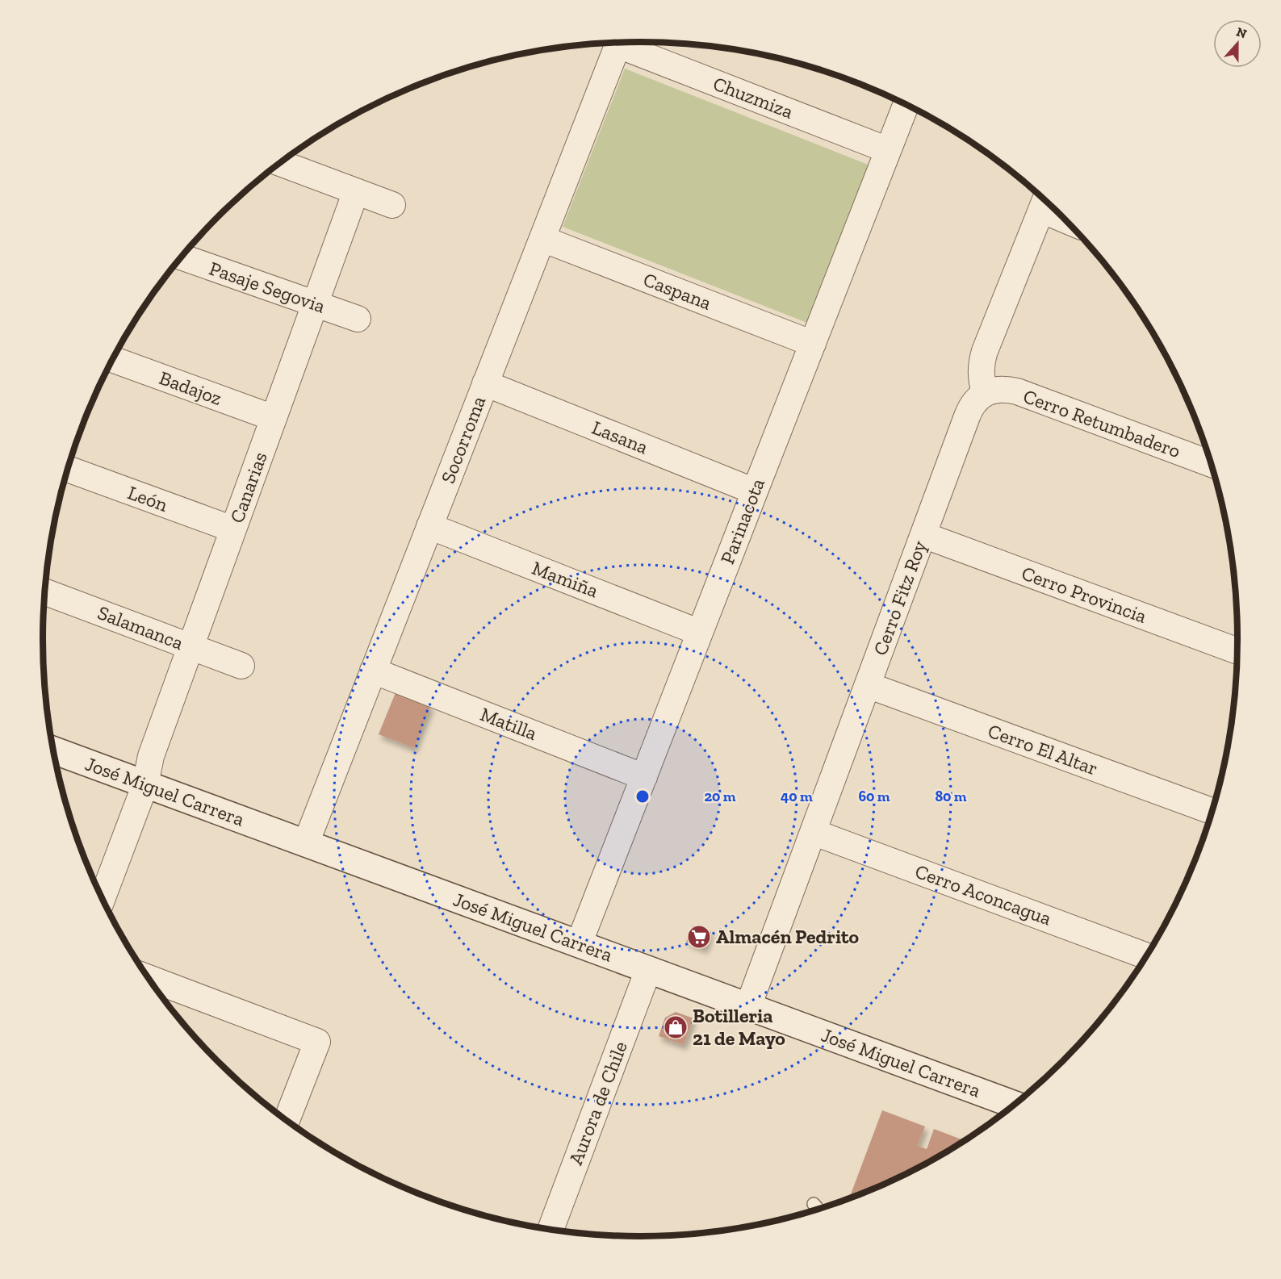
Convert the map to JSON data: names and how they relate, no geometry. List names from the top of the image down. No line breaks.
{"streets":{"street":["Chuzmiza","Pasaje Segovia","Caspana","Badajoz","Cerro Retumbadero","Lasana","Socorroma","Canarias","León","Parinacota","Mamiña","Cerro Provincia","Cerro Fitz Roy","Salamanca","Matilla","Cerro El Altar","José Miguel Carrera","Cerro Aconcagua","Aurora de Chile"]},"crossings":[["Chuzmiza","Parinacota"],["Pasaje Segovia","Canarias"],["Caspana","Socorroma"],["Caspana","Parinacota"],["Badajoz","Canarias"],["Cerro Retumbadero","Cerro Fitz Roy"],["Lasana","Socorroma"],["Lasana","Parinacota"],["Socorroma","Mamiña"],["Socorroma","Matilla"],["Socorroma","José Miguel Carrera"],["Canarias","León"],["Canarias","Salamanca"],["Canarias","José Miguel Carrera"],["Parinacota","Mamiña"],["Parinacota","Matilla"],["Parinacota","José Miguel Carrera"],["Cerro Provincia","Cerro Fitz Roy"],["Cerro Fitz Roy","Cerro El Altar"],["Cerro Fitz Roy","José Miguel Carrera"],["Cerro Fitz Roy","Cerro Aconcagua"],["José Miguel Carrera","Aurora de Chile"]],"places":{"supermarket":["Almacén Pedrito"],"shop":["Botilleria 21 de Mayo"]},"north":"top","rings":["20 m","40 m","60 m","80 m"]}
